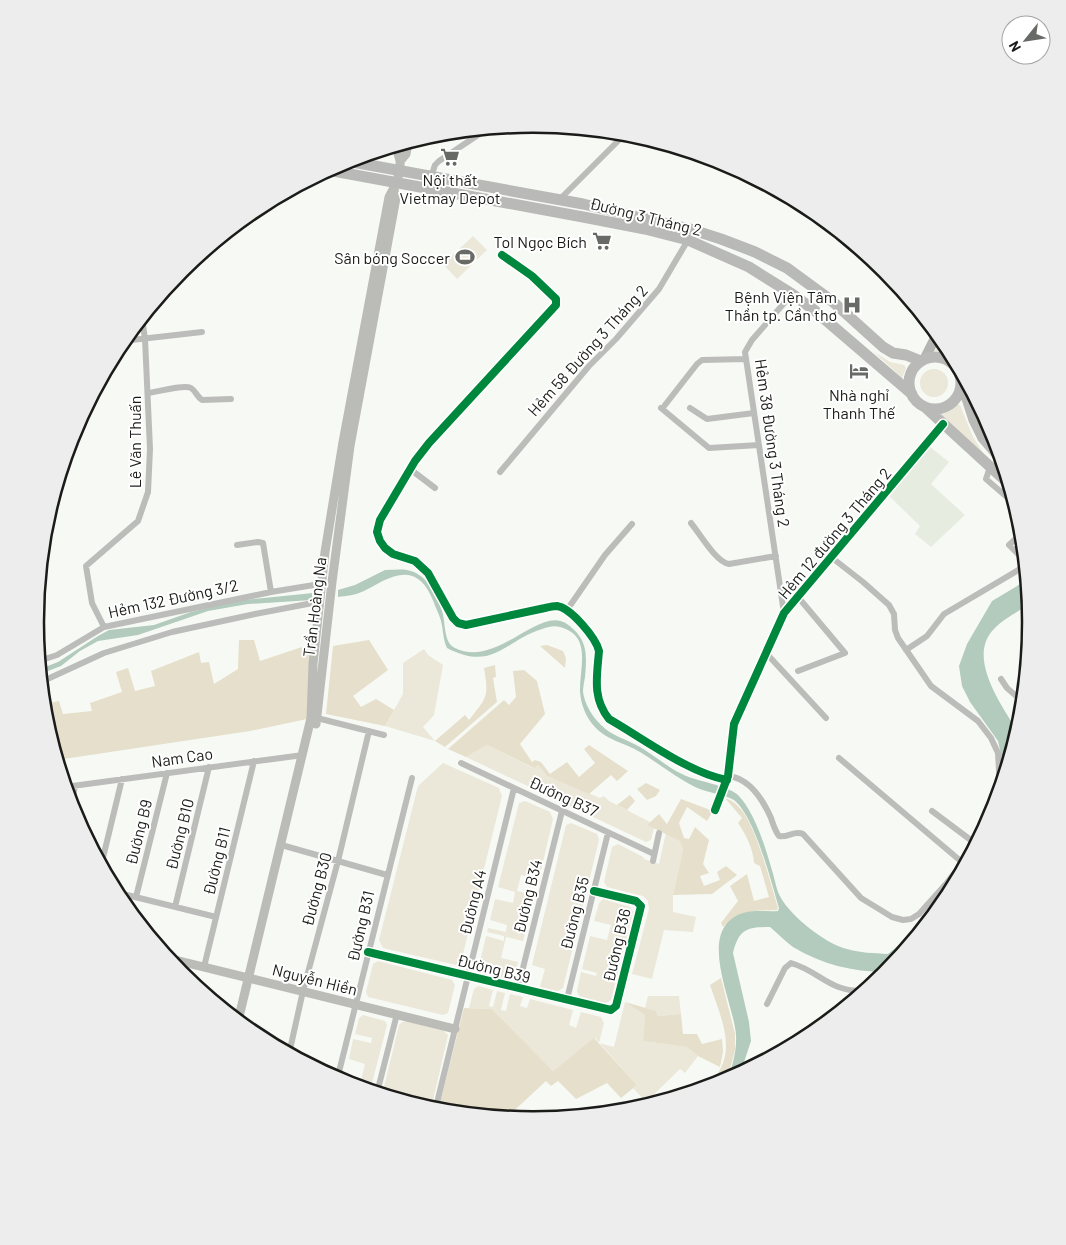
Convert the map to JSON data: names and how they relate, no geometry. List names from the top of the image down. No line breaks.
{"streets":{"highway":["Đường 3 Tháng 2"],"main road":["Trần Hoàng Na","Nguyễn Hiền"],"street":["Hẻm 58 Đường 3 Tháng 2","Lê Văn Thuấn","Hẻm 38 Đường 3 Tháng 2","Hẻm 12 đường 3 Tháng 2","Hẻm 132 Đường 3/2","Nam Cao","Đường B37","Đường B9","Đường B10","Đường B11","Đường B30","Đường B34","Đường A4","Đường B35","Đường B31","Đường B36","Đường B39"]},"crossings":[["Đường 3 Tháng 2","Hẻm 58 Đường 3 Tháng 2"],["Đường 3 Tháng 2","Hẻm 38 Đường 3 Tháng 2"],["Đường 3 Tháng 2","Trần Hoàng Na"],["Lê Văn Thuấn","Hẻm 132 Đường 3/2"],["Hẻm 38 Đường 3 Tháng 2","Hẻm 12 đường 3 Tháng 2"],["Hẻm 132 Đường 3/2","Trần Hoàng Na"],["Trần Hoàng Na","Nam Cao"],["Trần Hoàng Na","Nguyễn Hiền"],["Nam Cao","Đường B9"],["Nam Cao","Đường B10"],["Nam Cao","Đường B11"],["Đường B37","Đường B34"],["Đường B37","Đường A4"],["Đường B37","Đường B35"],["Đường B11","Nguyễn Hiền"],["Đường B30","Nguyễn Hiền"],["Đường B34","Đường B39"],["Đường A4","Đường B39"],["Đường A4","Nguyễn Hiền"],["Đường B35","Đường B36"],["Đường B35","Đường B39"],["Đường B31","Đường B39"],["Đường B31","Nguyễn Hiền"],["Đường B36","Đường B39"]],"places":{"supermarket":["Nội thất Vietmay Depot","Tol Ngọc Bích"],"sports":["Sân bóng Soccer"],"hospital":["Bệnh Viện Tâm Thần tp. Cần thơ"],"hotel":["Nhà nghỉ Thanh Thế"]},"north":"bottom left"}
